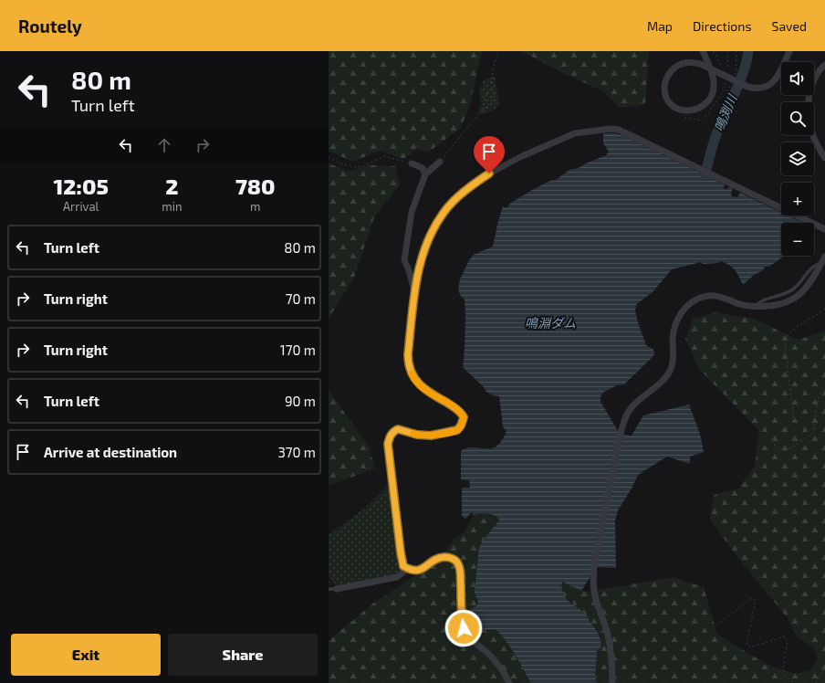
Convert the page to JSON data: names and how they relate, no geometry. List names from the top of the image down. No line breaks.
{"water":["鳴渕川","鳴淵ダム"],"page":{"header":"Routely","nav":["Map","Directions","Saved"],"turn":["80 m","Turn left"],"map_buttons":["+","−"],"eta":["12:05","Arrival","2","min","780","m"],"list":[{"name":"Turn left","value":"80 m"},{"name":"Turn right","value":"70 m"},{"name":"Turn right","value":"170 m"},{"name":"Turn left","value":"90 m"},{"name":"Arrive at destination","value":"370 m"}],"buttons":["Exit","Share"]}}
